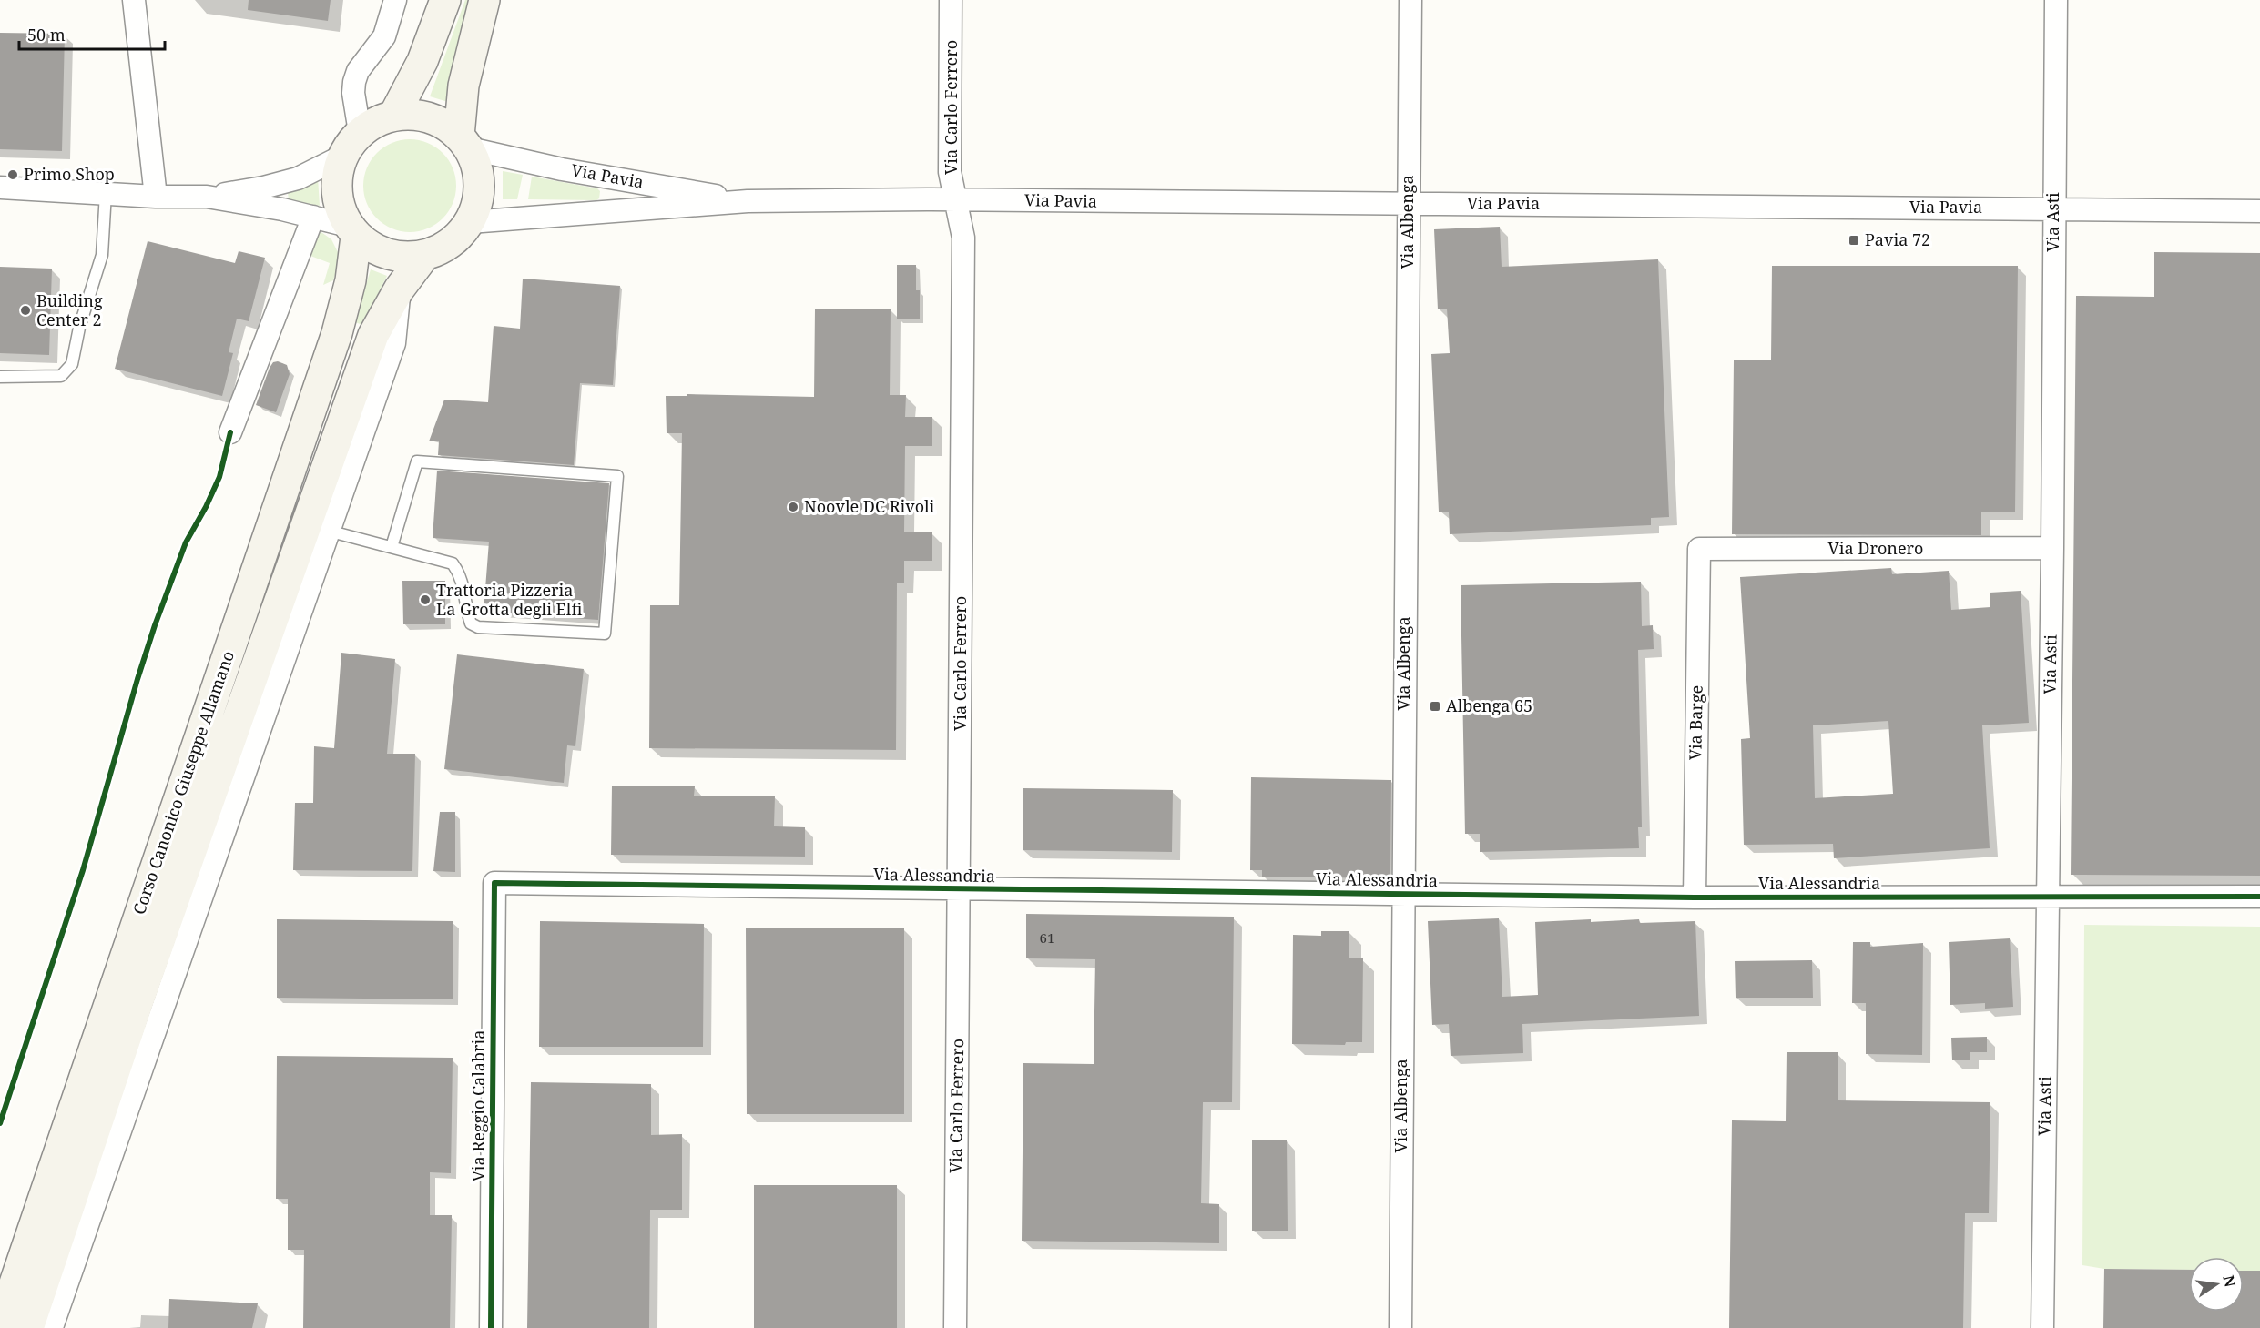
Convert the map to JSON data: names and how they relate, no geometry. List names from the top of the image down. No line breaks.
{"streets":{"main road":["Corso Canonico Giuseppe Allamano"],"street":["Via Carlo Ferrero","Via Pavia","Via Albenga","Via Asti","Via Dronero","Via Barge","Via Alessandria","Via Reggio Calabria"]},"crossings":[["Via Carlo Ferrero","Via Pavia"],["Via Carlo Ferrero","Via Alessandria"],["Via Pavia","Via Albenga"],["Via Pavia","Via Asti"],["Via Pavia","Corso Canonico Giuseppe Allamano"],["Via Albenga","Via Alessandria"],["Via Asti","Via Dronero"],["Via Asti","Via Alessandria"],["Via Dronero","Via Barge"],["Via Barge","Via Alessandria"],["Via Alessandria","Via Reggio Calabria"]],"places":{"other":["Primo Shop","Building Center 2","Noovle DC Rivoli","Trattoria Pizzeria La Grotta degli Elfi"],"transit":["Pavia 72","Albenga 65"]},"house_numbers":["61"],"scale_bar":"50 m","north":"right"}
